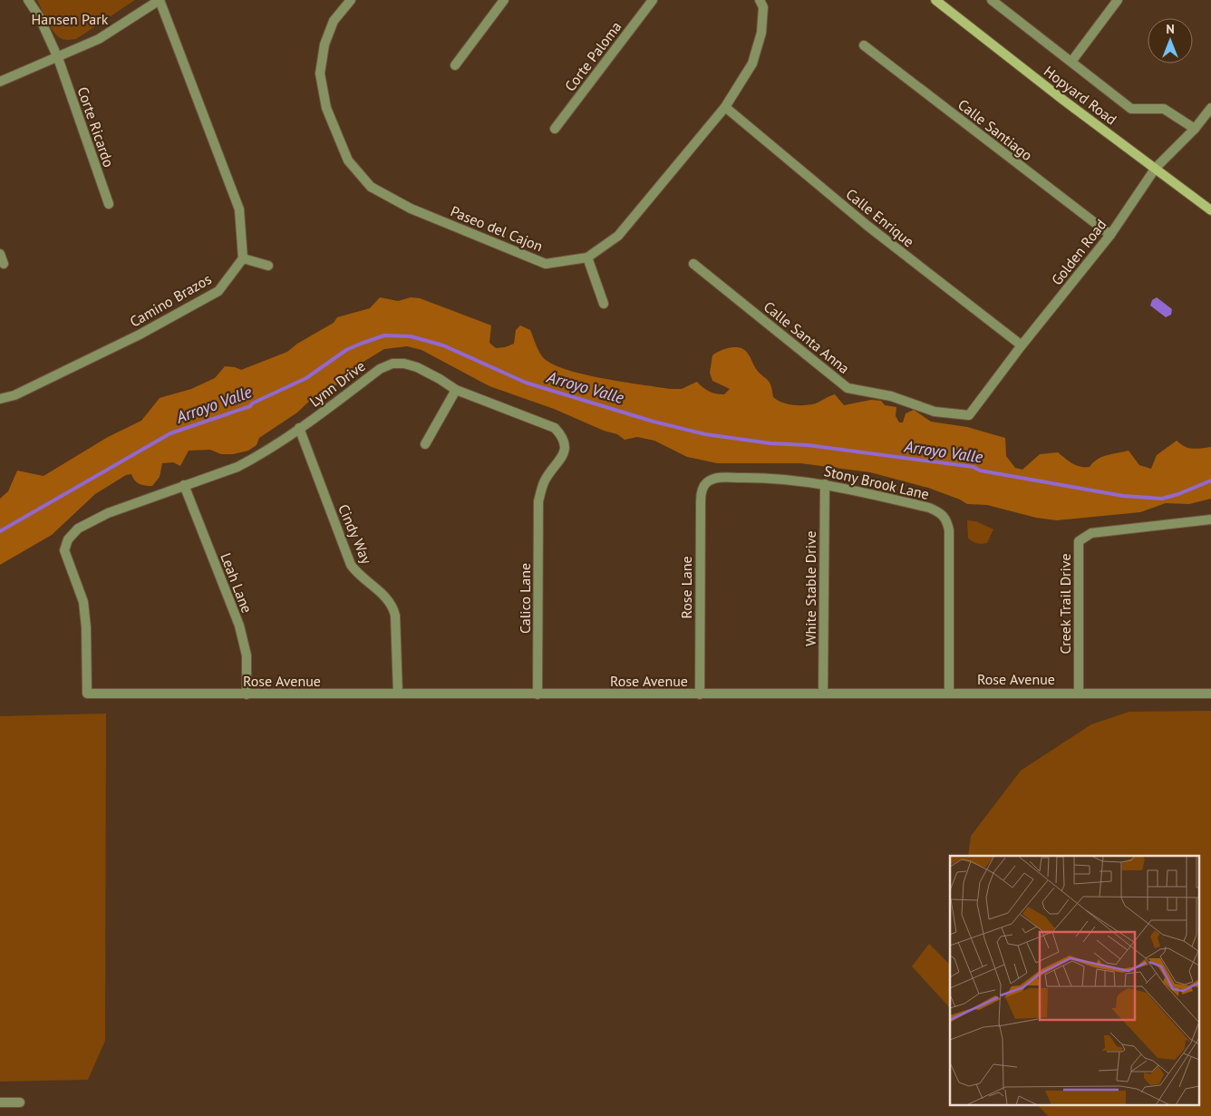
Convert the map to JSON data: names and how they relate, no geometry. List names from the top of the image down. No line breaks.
{"streets":{"main road":["Hopyard Road"],"street":["Corte Paloma","Corte Ricardo","Calle Santiago","Calle Enrique","Paseo del Cajon","Golden Road","Camino Brazos","Calle Santa Anna","Lynn Drive","Stony Brook Lane","Cindy Way","Leah Lane","Rose Lane","White Stable Drive","Calico Lane","Creek Trail Drive","Rose Avenue"]},"crossings":[["Hopyard Road","Golden Road"],["Calle Santiago","Golden Road"],["Calle Enrique","Paseo del Cajon"],["Calle Enrique","Golden Road"],["Golden Road","Calle Santa Anna"],["Lynn Drive","Cindy Way"],["Lynn Drive","Leah Lane"],["Lynn Drive","Calico Lane"],["Lynn Drive","Rose Avenue"],["Stony Brook Lane","Rose Lane"],["Stony Brook Lane","White Stable Drive"],["Stony Brook Lane","Rose Avenue"],["Cindy Way","Rose Avenue"],["Leah Lane","Rose Avenue"],["Rose Lane","Rose Avenue"],["White Stable Drive","Rose Avenue"],["Calico Lane","Rose Avenue"],["Creek Trail Drive","Rose Avenue"]],"water":["Arroyo Valle"],"parks":["Hansen Park"],"north":"top"}
